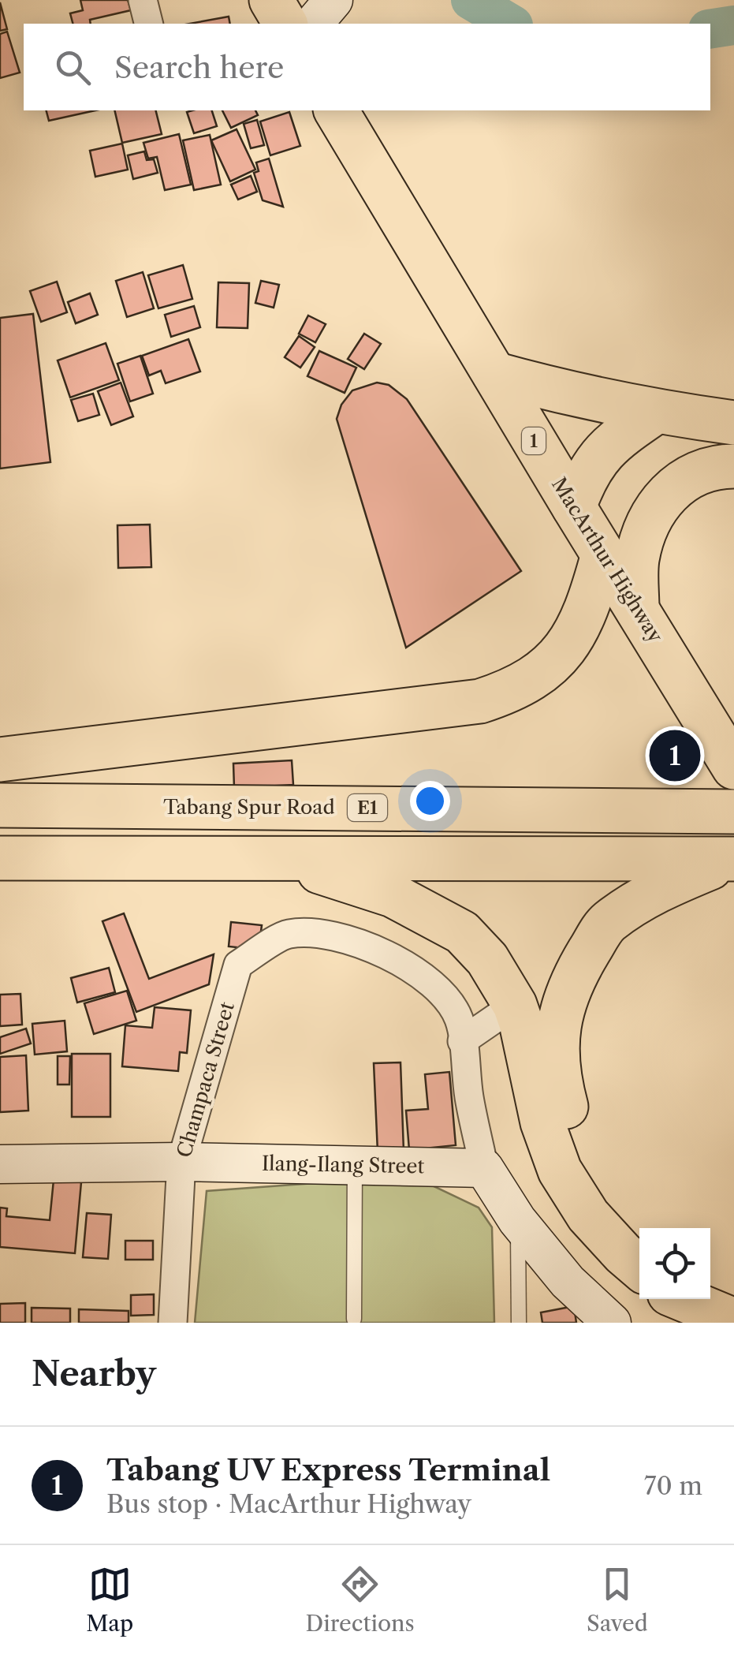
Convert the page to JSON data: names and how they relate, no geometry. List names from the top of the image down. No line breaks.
{"streets":{"highway":["1","MacArthur Highway","Tabang Spur Road","E1"],"street":["Champaca Street","Ilang-Ilang Street"]},"crossings":[["Champaca Street","Ilang-Ilang Street"]],"page":{"search":"Search here","pins":"1","heading":"Nearby","list":[{"mark":"1","name":"Tabang UV Express Terminal","note":"Bus stop · MacArthur Highway","value":"70 m"}],"nav":["Map","Directions","Saved"]}}
